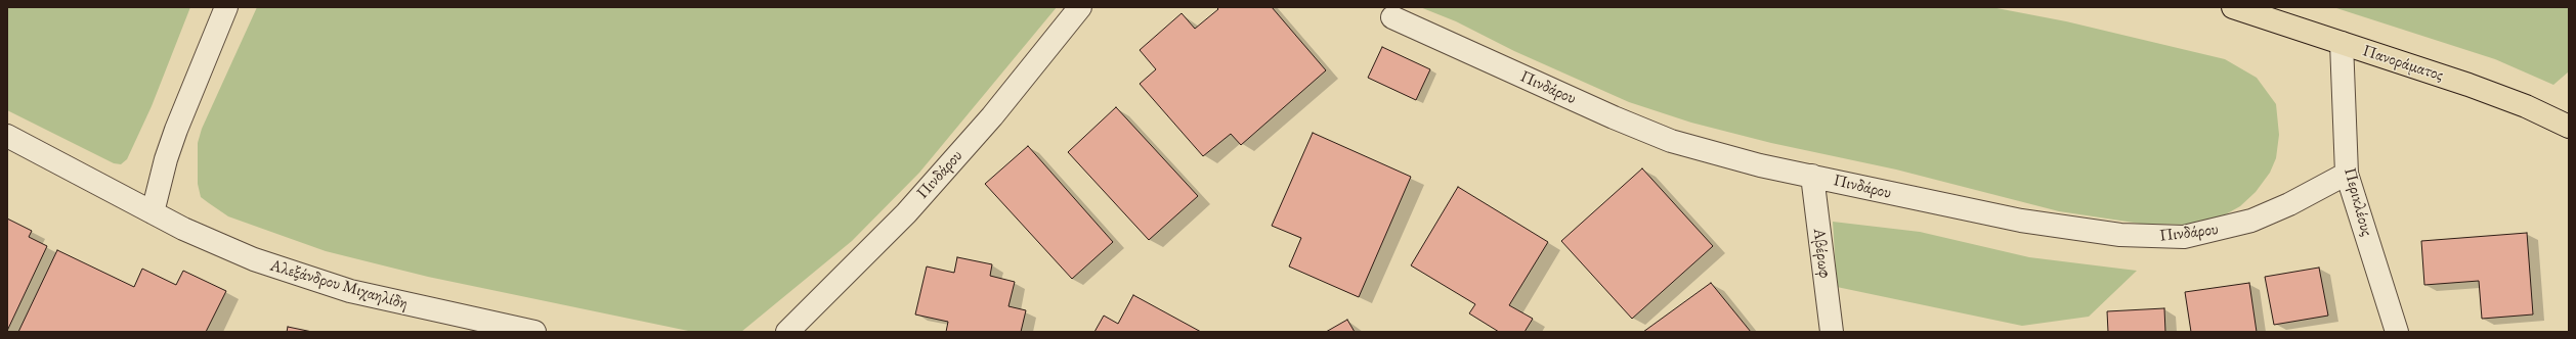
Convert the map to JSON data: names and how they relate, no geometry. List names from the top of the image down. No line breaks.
{"streets":{"main road":["Πανοράματος"],"street":["Πινδάρου","Περικλέους","Αβέρωφ","Aλεξάνδρου Mιχαηλίδη"]},"crossings":[["Πανοράματος","Περικλέους"],["Πινδάρου","Περικλέους"],["Πινδάρου","Αβέρωφ"]]}
